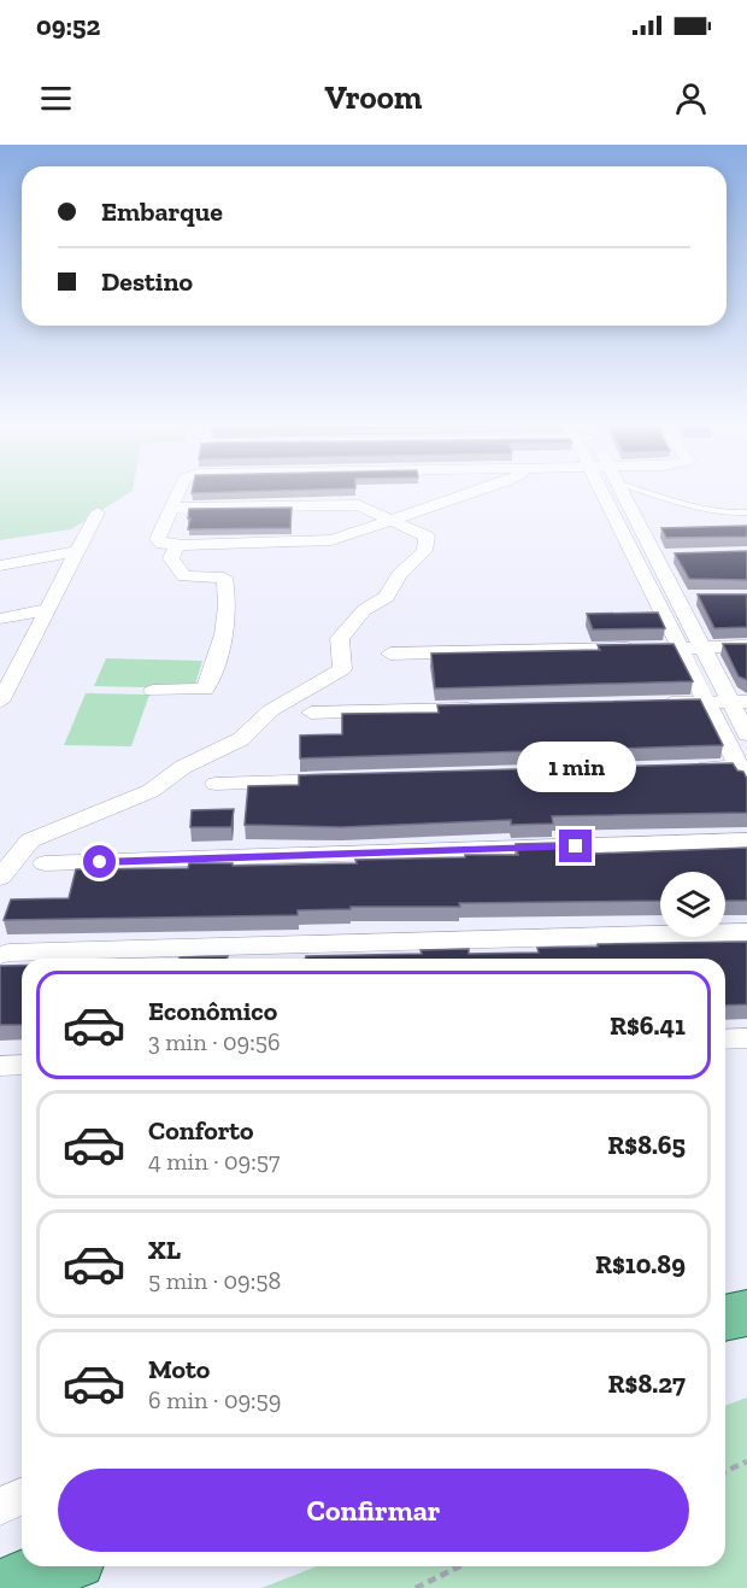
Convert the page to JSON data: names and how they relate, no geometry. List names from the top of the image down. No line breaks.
{"page":{"status":"09:52","header":"Vroom","banner":["Embarque","Destino"],"bubble":"1 min","list":[{"name":"Econômico","note":"3 min · 09:56","value":"R$6.41"},{"name":"Conforto","note":"4 min · 09:57","value":"R$8.65"},{"name":"XL","note":"5 min · 09:58","value":"R$10.89"},{"name":"Moto","note":"6 min · 09:59","value":"R$8.27"}],"buttons":"Confirmar"}}
